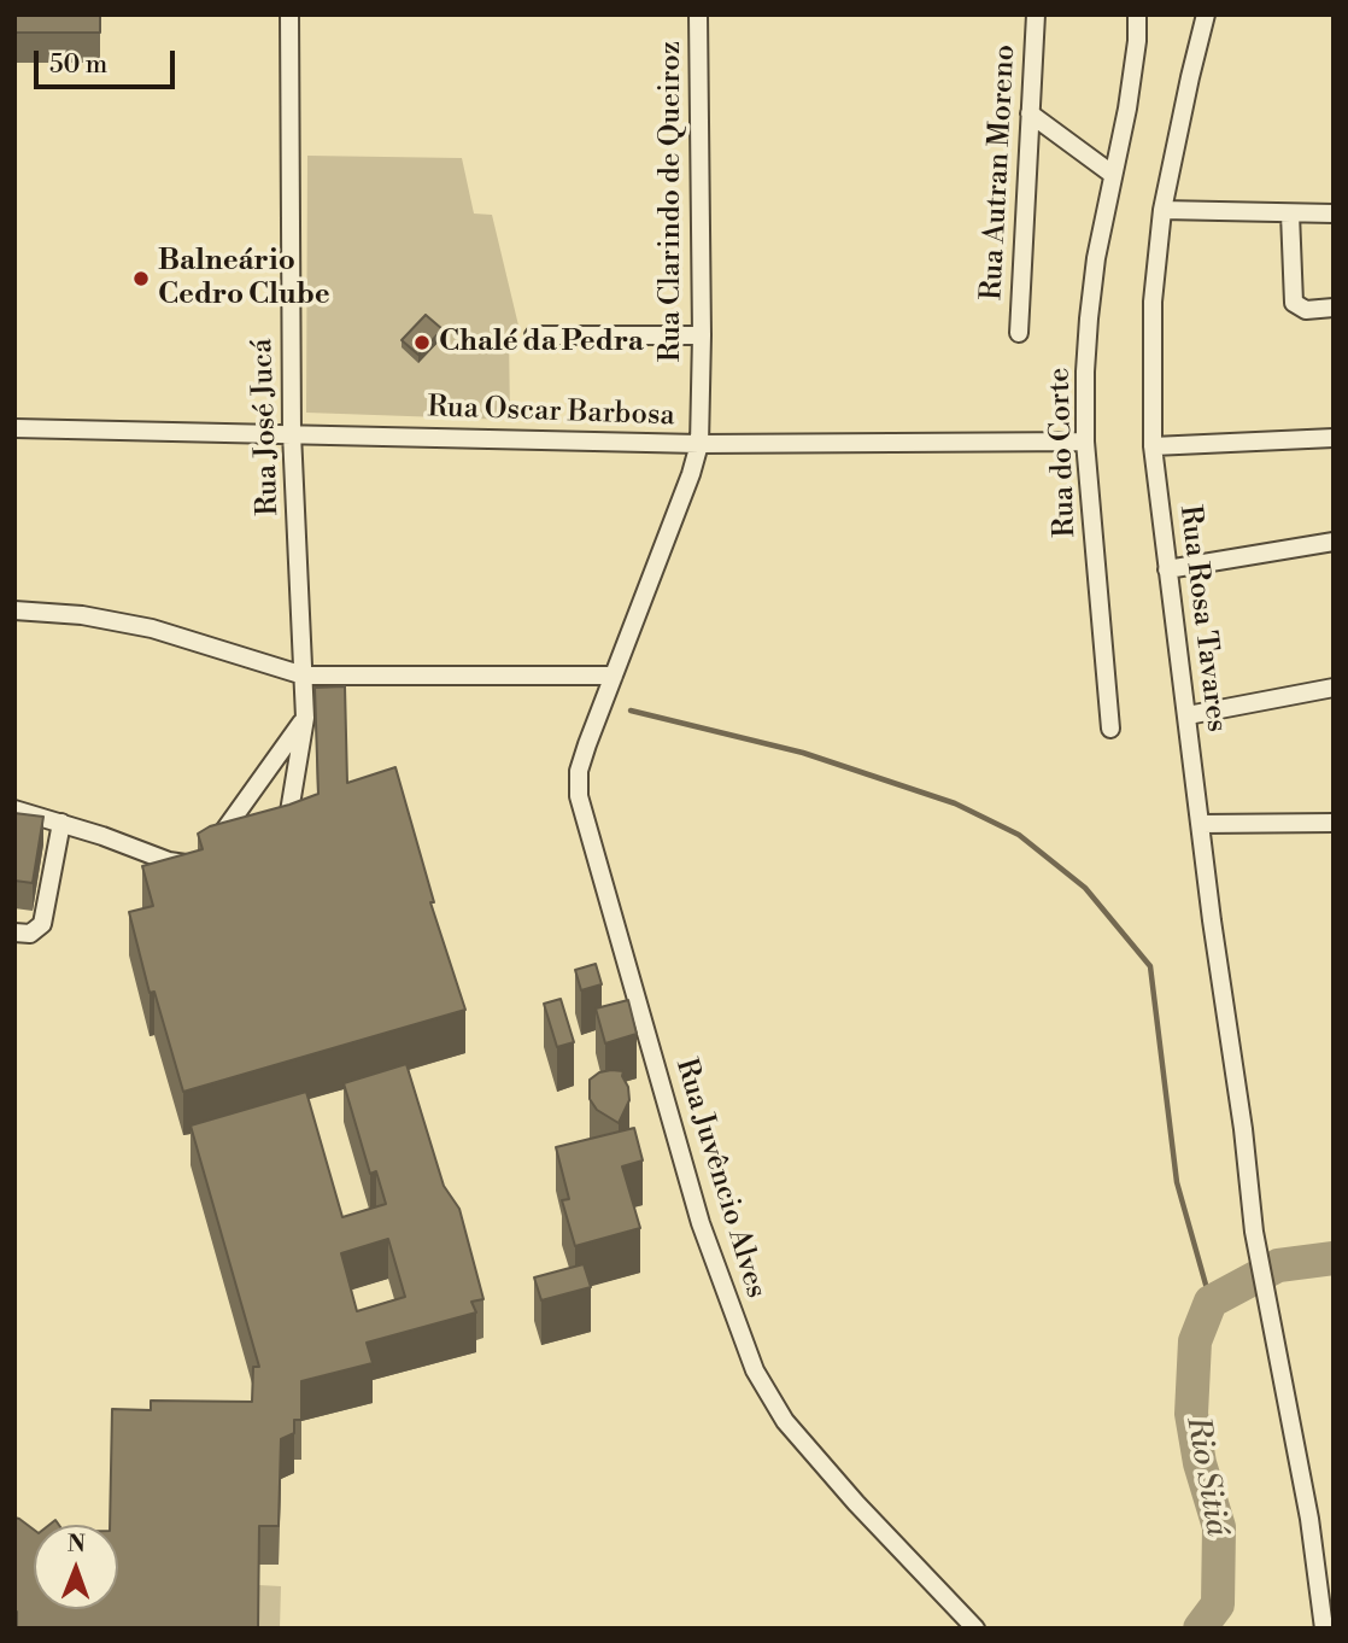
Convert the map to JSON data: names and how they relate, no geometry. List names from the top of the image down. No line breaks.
{"streets":{"street":["Rua Autran Moreno","Rua Clarindo de Queiroz","Rua Oscar Barbosa","Rua José Jucá","Rua do Corte","Rua Rosa Tavares","Rua Juvêncio Alves"]},"crossings":[["Rua Clarindo de Queiroz","Rua Oscar Barbosa"],["Rua Clarindo de Queiroz","Rua Juvêncio Alves"],["Rua Oscar Barbosa","Rua José Jucá"],["Rua Oscar Barbosa","Rua do Corte"]],"water":["Rio Sitiá"],"places":["Balneário Cedro Clube","Chalé da Pedra"],"scale_bar":"50 m","north":"top"}
